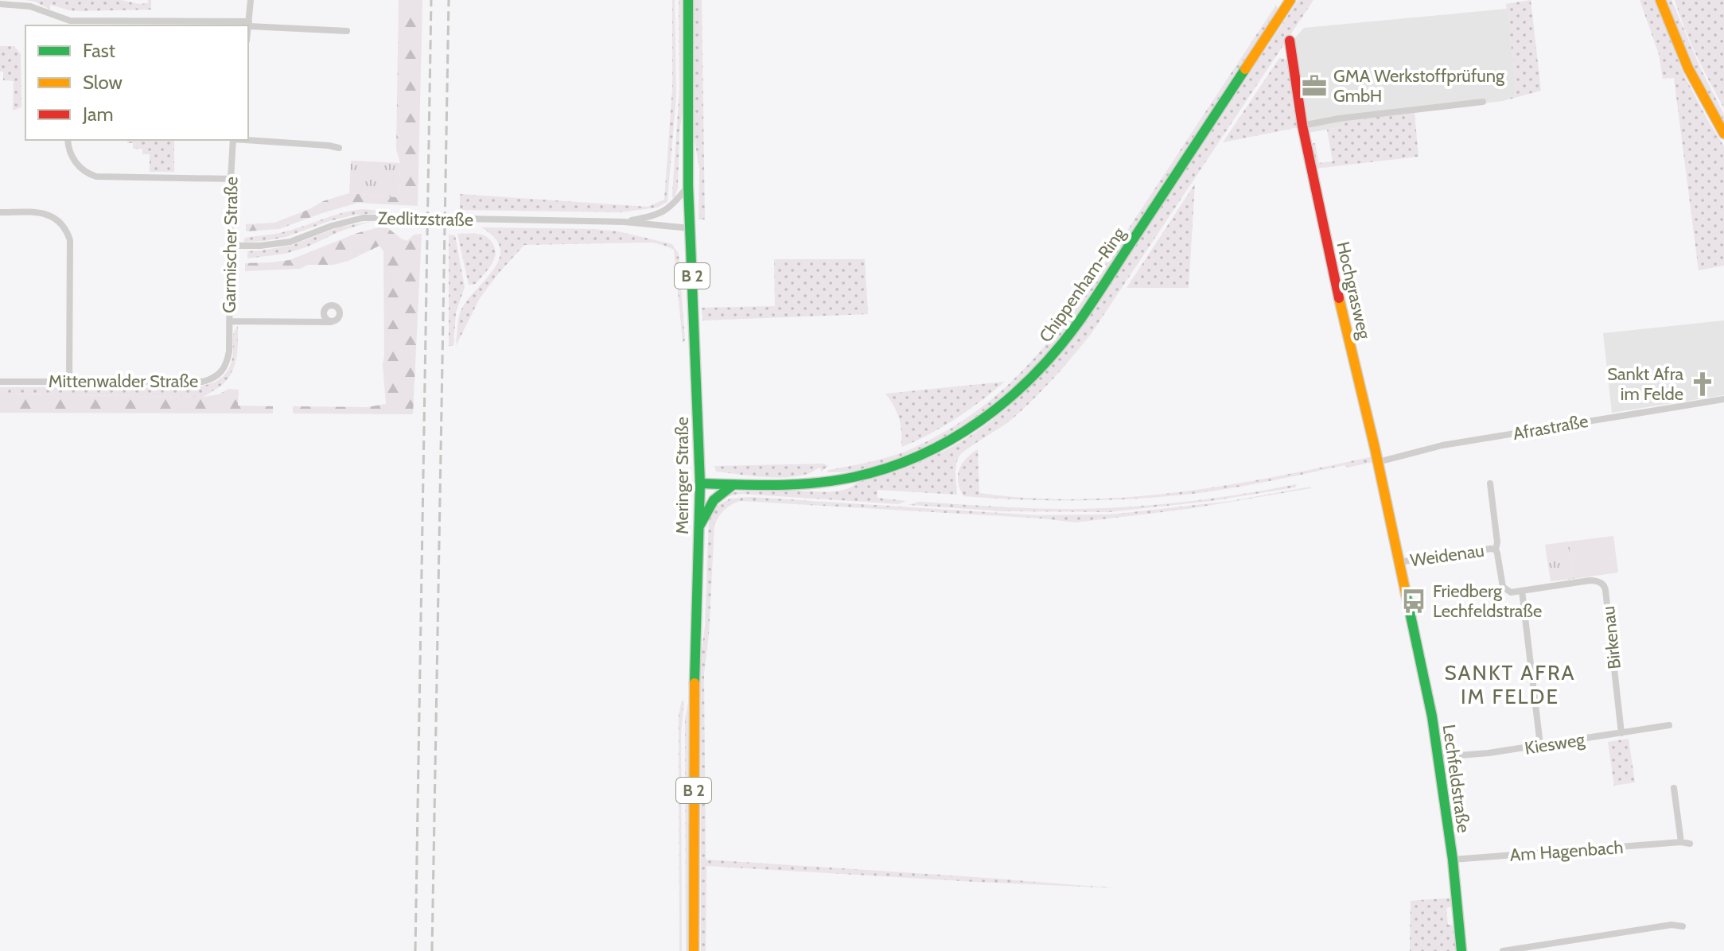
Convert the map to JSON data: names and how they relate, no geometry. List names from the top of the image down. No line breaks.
{"streets":{"main road":["B 2","Chippenham-Ring","Hochgrasweg","Meringer Straße","Lechfeldstraße"],"street":["Zedlitzstraße","Garmischer Straße","Mittenwalder Straße","Afrastraße","Weidenau","Birkenau","Kiesweg","Am Hagenbach"]},"crossings":[["Zedlitzstraße","Garmischer Straße"],["Zedlitzstraße","Meringer Straße"],["Garmischer Straße","Mittenwalder Straße"],["Chippenham-Ring","Meringer Straße"],["Hochgrasweg","Afrastraße"],["Hochgrasweg","Lechfeldstraße"],["Afrastraße","Lechfeldstraße"],["Weidenau","Birkenau"],["Weidenau","Lechfeldstraße"],["Birkenau","Kiesweg"],["Kiesweg","Lechfeldstraße"],["Lechfeldstraße","Am Hagenbach"]],"districts":["SANKT AFRA IM FELDE"],"places":{"office":["GMA Werkstoffprüfung GmbH"],"church":["Sankt Afra im Felde"],"bus stop":["Friedberg Lechfeldstraße"]},"legend":["Fast","Slow","Jam"]}
